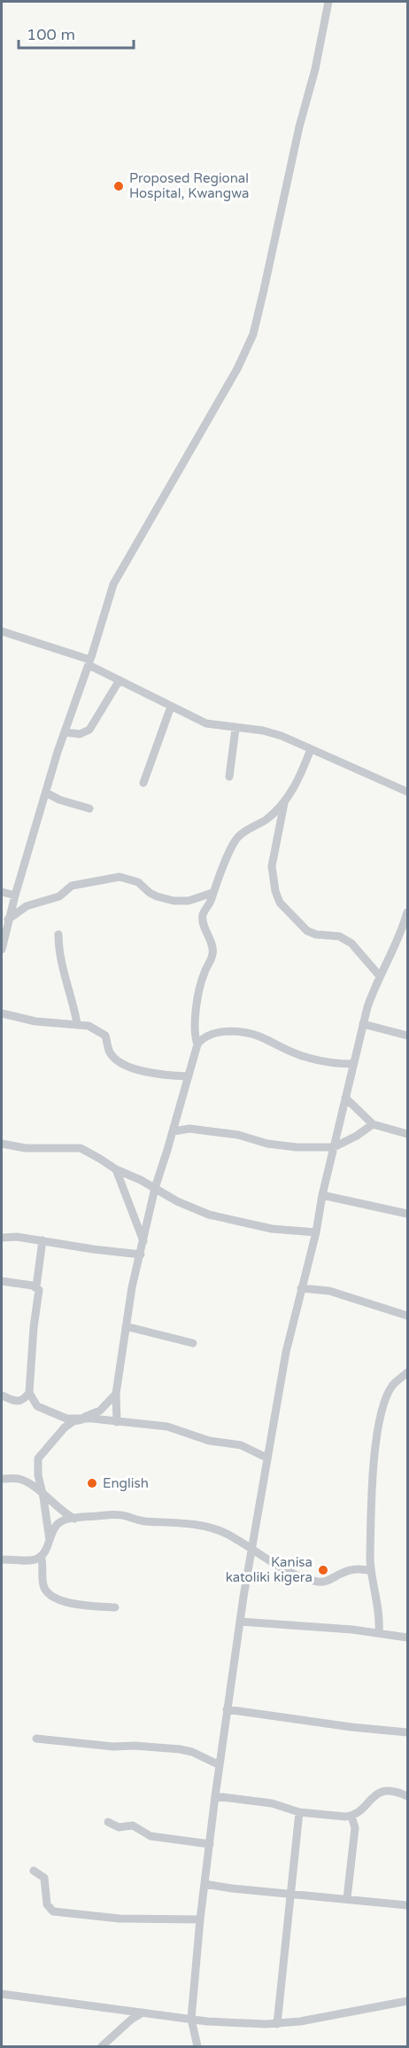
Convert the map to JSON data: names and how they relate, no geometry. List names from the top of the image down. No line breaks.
{"places":["Proposed Regional Hospital, Kwangwa","English","Kanisa katoliki kigera"],"scale_bar":"100 m"}
